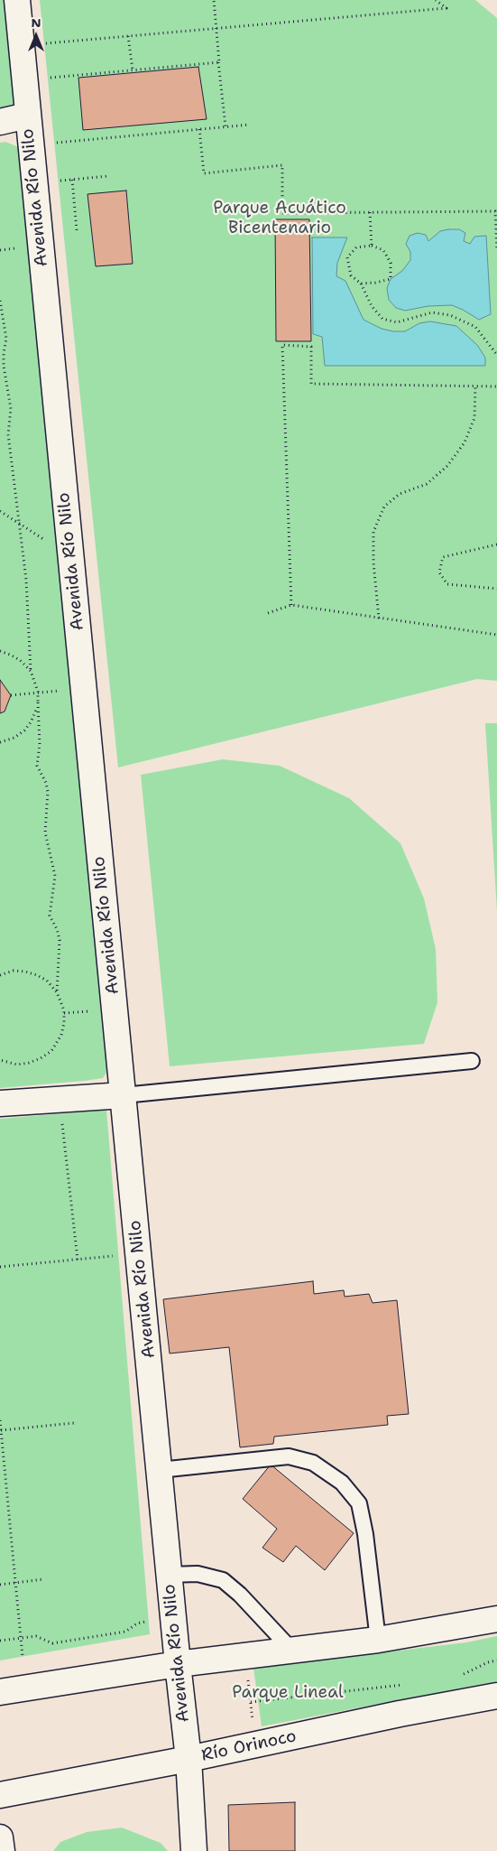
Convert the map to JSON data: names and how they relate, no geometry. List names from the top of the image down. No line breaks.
{"streets":{"street":["Avenida Río Nilo","Río Orinoco"]},"crossings":[["Avenida Río Nilo","Río Orinoco"]],"parks":["Parque Acuático Bicentenario","Parque Lineal"],"north":"top"}
